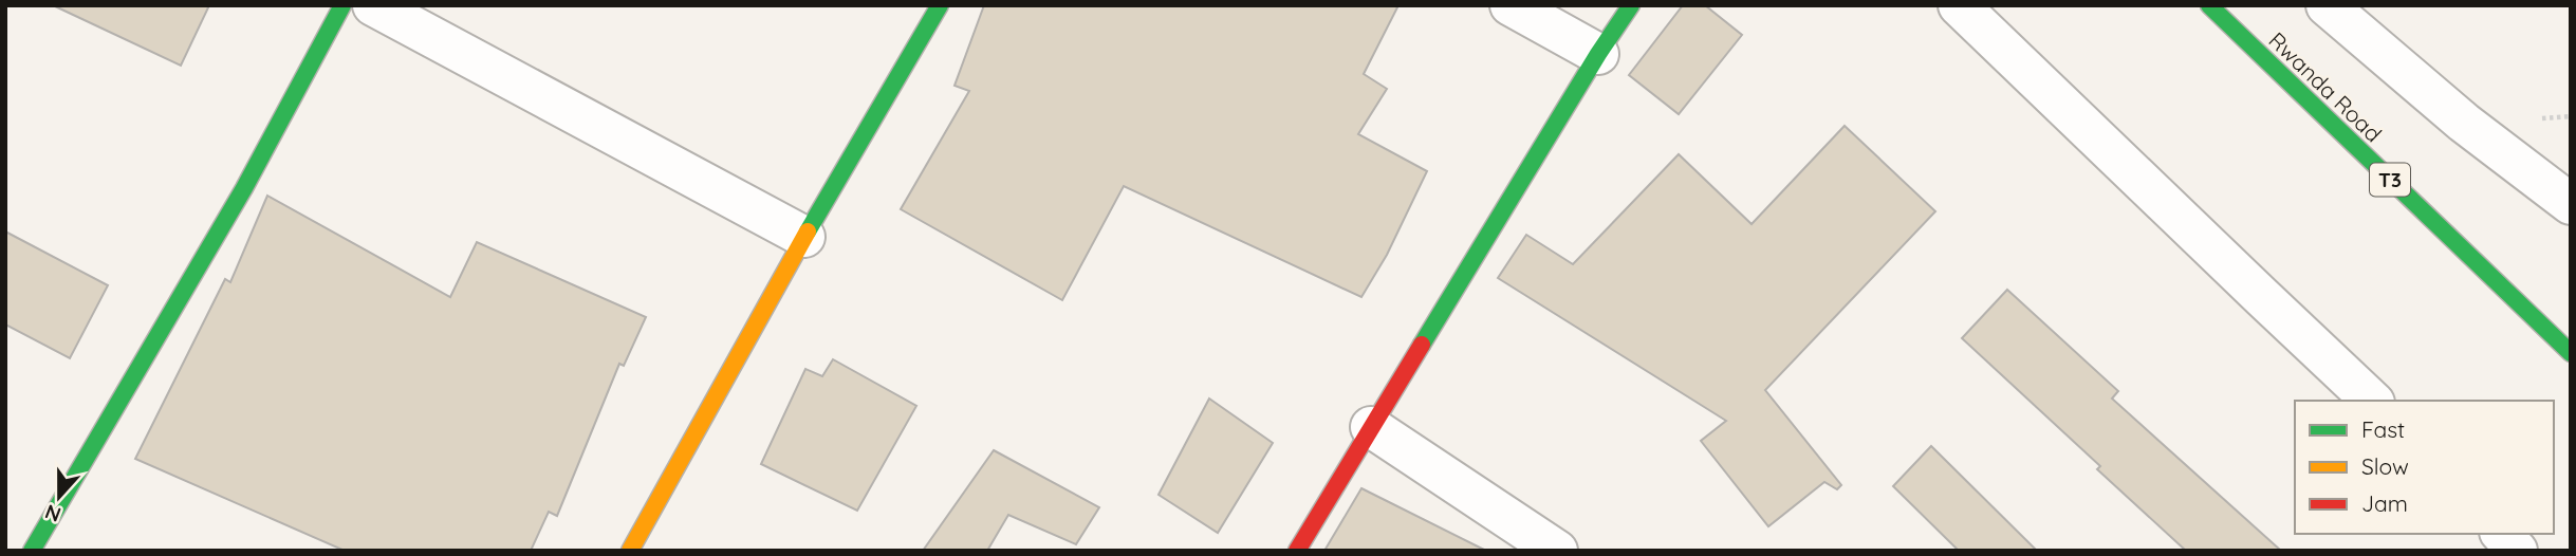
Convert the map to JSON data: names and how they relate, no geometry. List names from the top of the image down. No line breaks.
{"streets":{"main road":["Rwanda Road","T3"]},"legend":["Fast","Slow","Jam"],"north":"bottom"}
